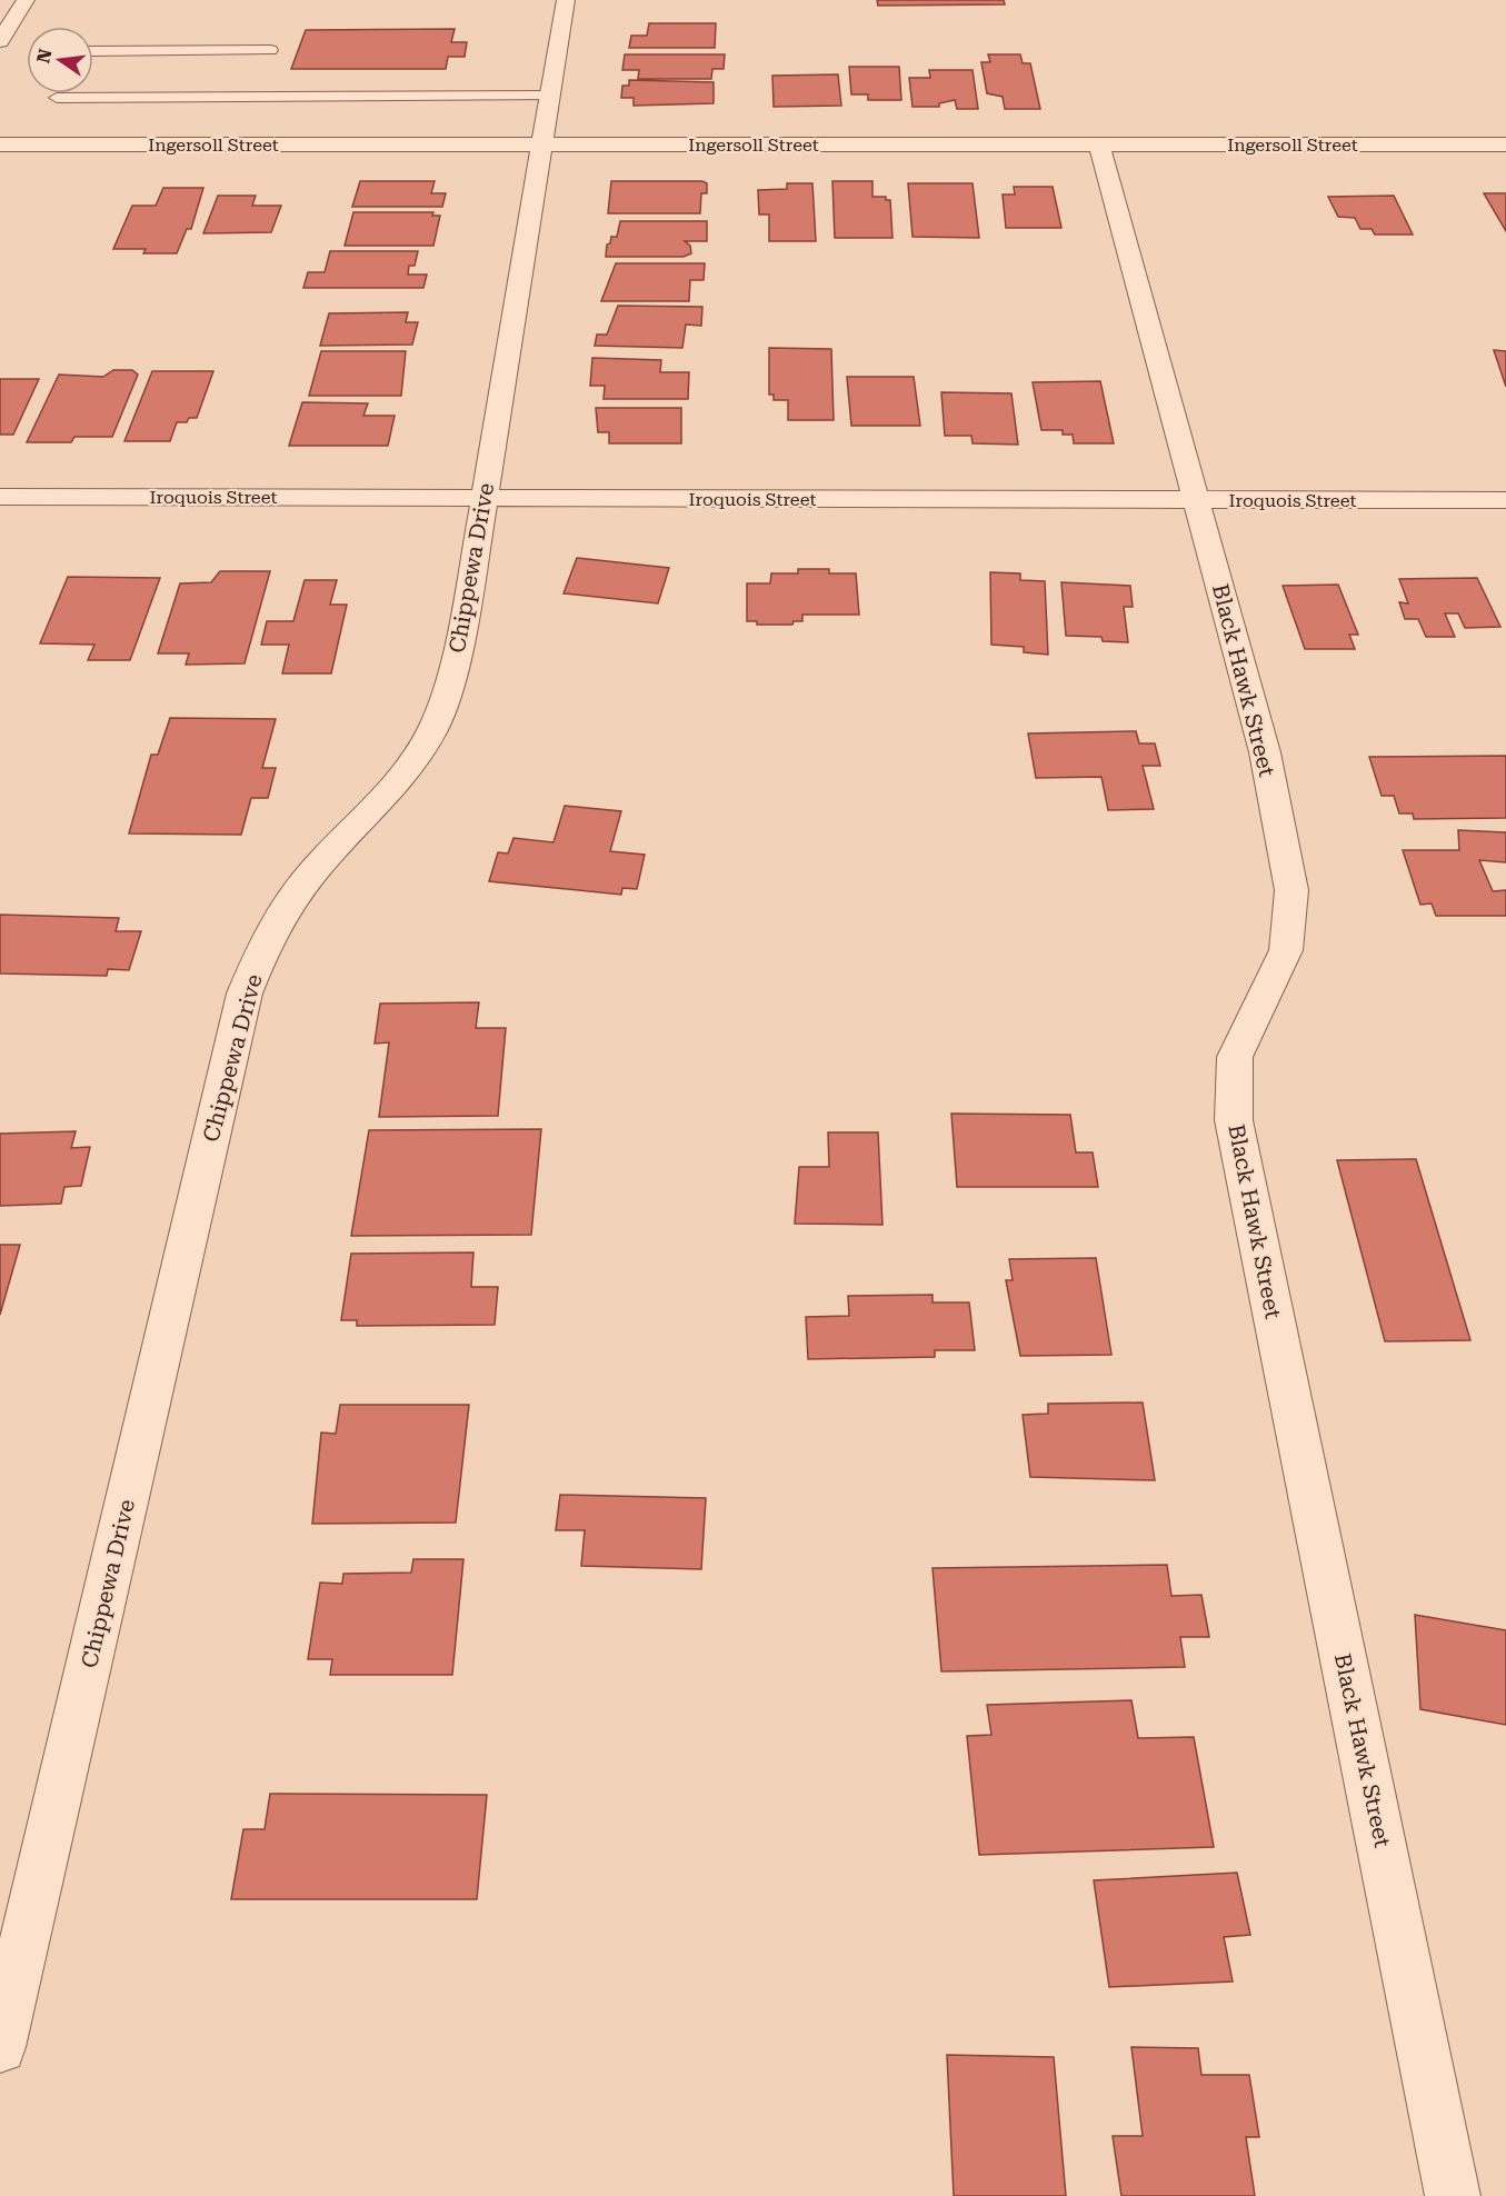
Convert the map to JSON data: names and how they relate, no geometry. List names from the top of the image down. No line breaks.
{"streets":{"street":["Ingersoll Street","Iroquois Street","Chippewa Drive","Black Hawk Street"]},"crossings":[["Ingersoll Street","Chippewa Drive"],["Ingersoll Street","Black Hawk Street"],["Iroquois Street","Chippewa Drive"],["Iroquois Street","Black Hawk Street"]],"north":"left"}
